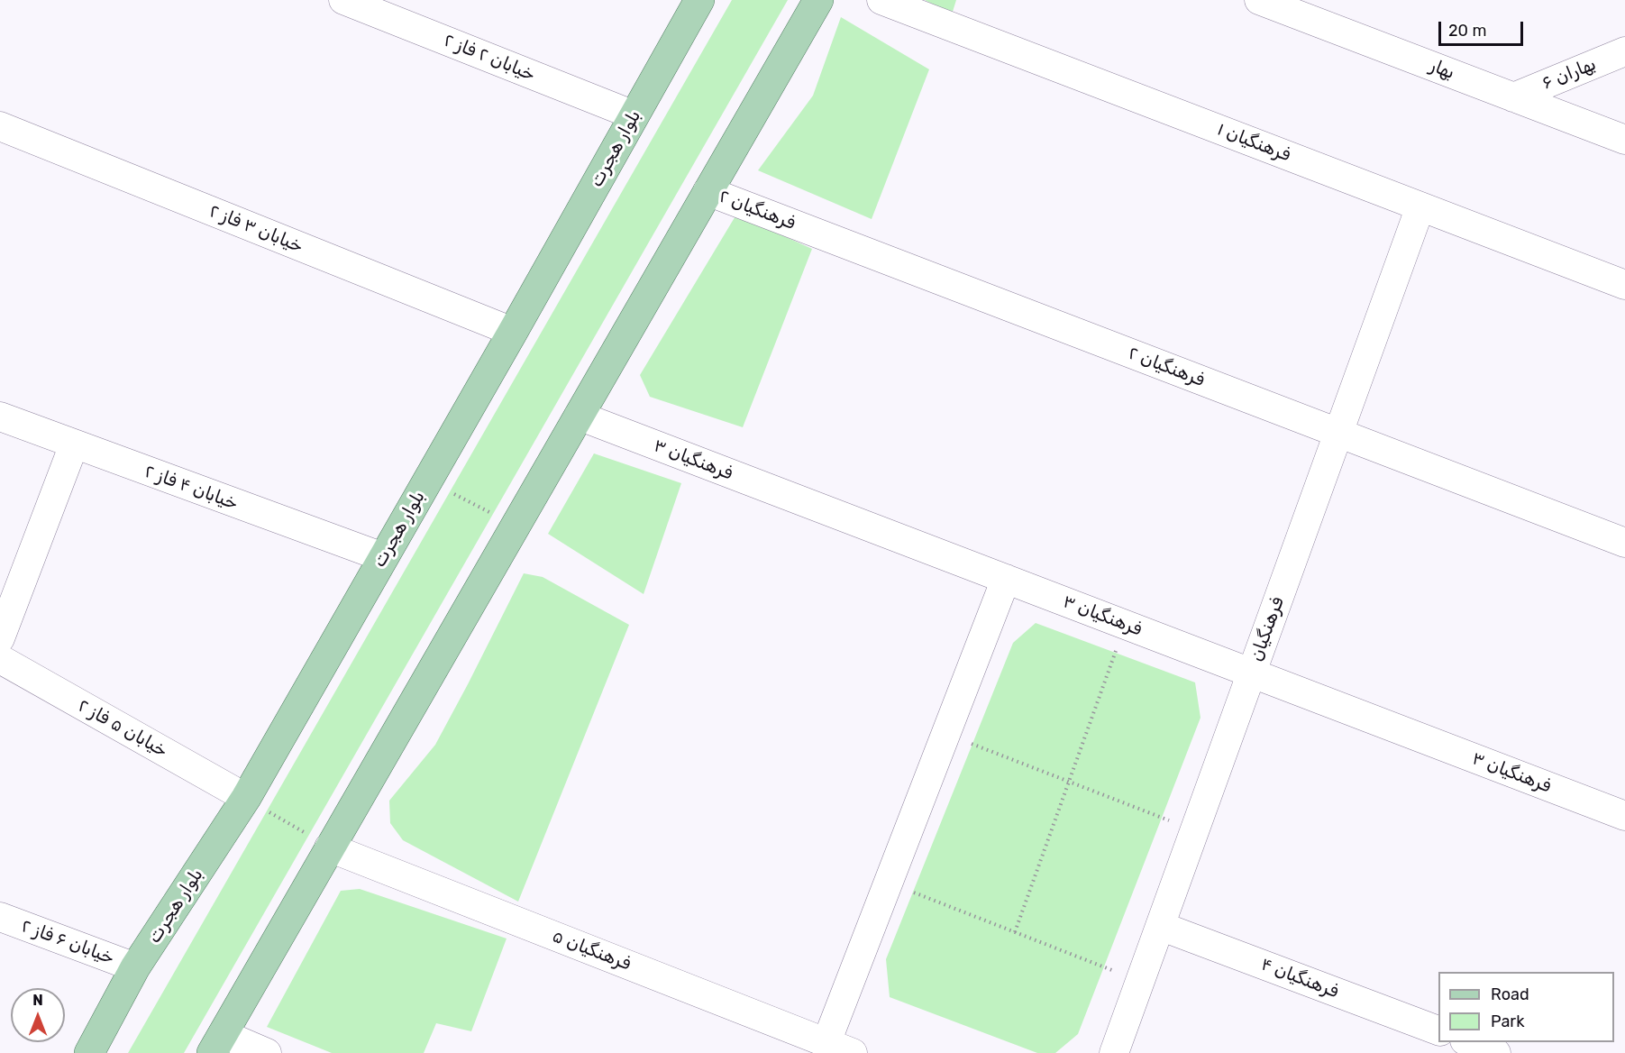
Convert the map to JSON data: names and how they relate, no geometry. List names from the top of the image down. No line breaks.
{"streets":{"main road":["بلوار هجرت"],"street":["خیابان ۲ فاز ۲","بهار","بهاران ۶","فرهنگیان ۱","فرهنگیان ۲","خیابان ۳ فاز ۲","فرهنگیان ۳","خیابان ۴ فاز ۲","فرهنگیان","خیابان ۵ فاز ۲","خیابان ۶ فاز ۲","فرهنگیان ۵","فرهنگیان ۴"]},"crossings":[["خیابان ۲ فاز ۲","بلوار هجرت"],["بهار","بهاران ۶"],["فرهنگیان ۱","فرهنگیان"],["بلوار هجرت","خیابان ۳ فاز ۲"],["بلوار هجرت","خیابان ۴ فاز ۲"],["بلوار هجرت","خیابان ۵ فاز ۲"],["بلوار هجرت","خیابان ۶ فاز ۲"],["فرهنگیان ۲","فرهنگیان"],["فرهنگیان ۳","فرهنگیان"],["فرهنگیان","فرهنگیان ۴"]],"legend":["Road","Park"],"scale_bar":"20 m","north":"top"}
